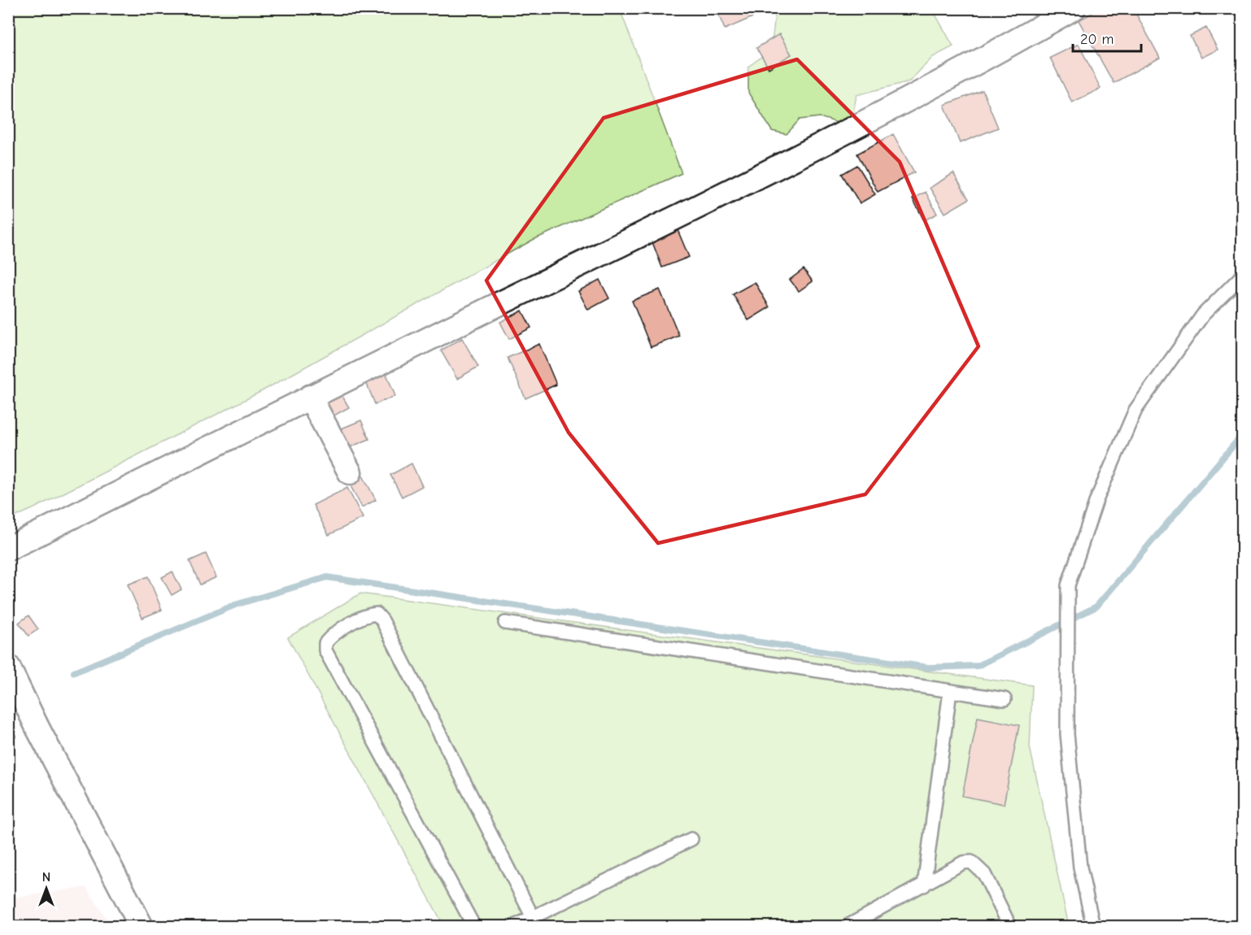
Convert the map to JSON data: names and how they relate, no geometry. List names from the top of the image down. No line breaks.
{"scale_bar":"20 m","north":"top"}
